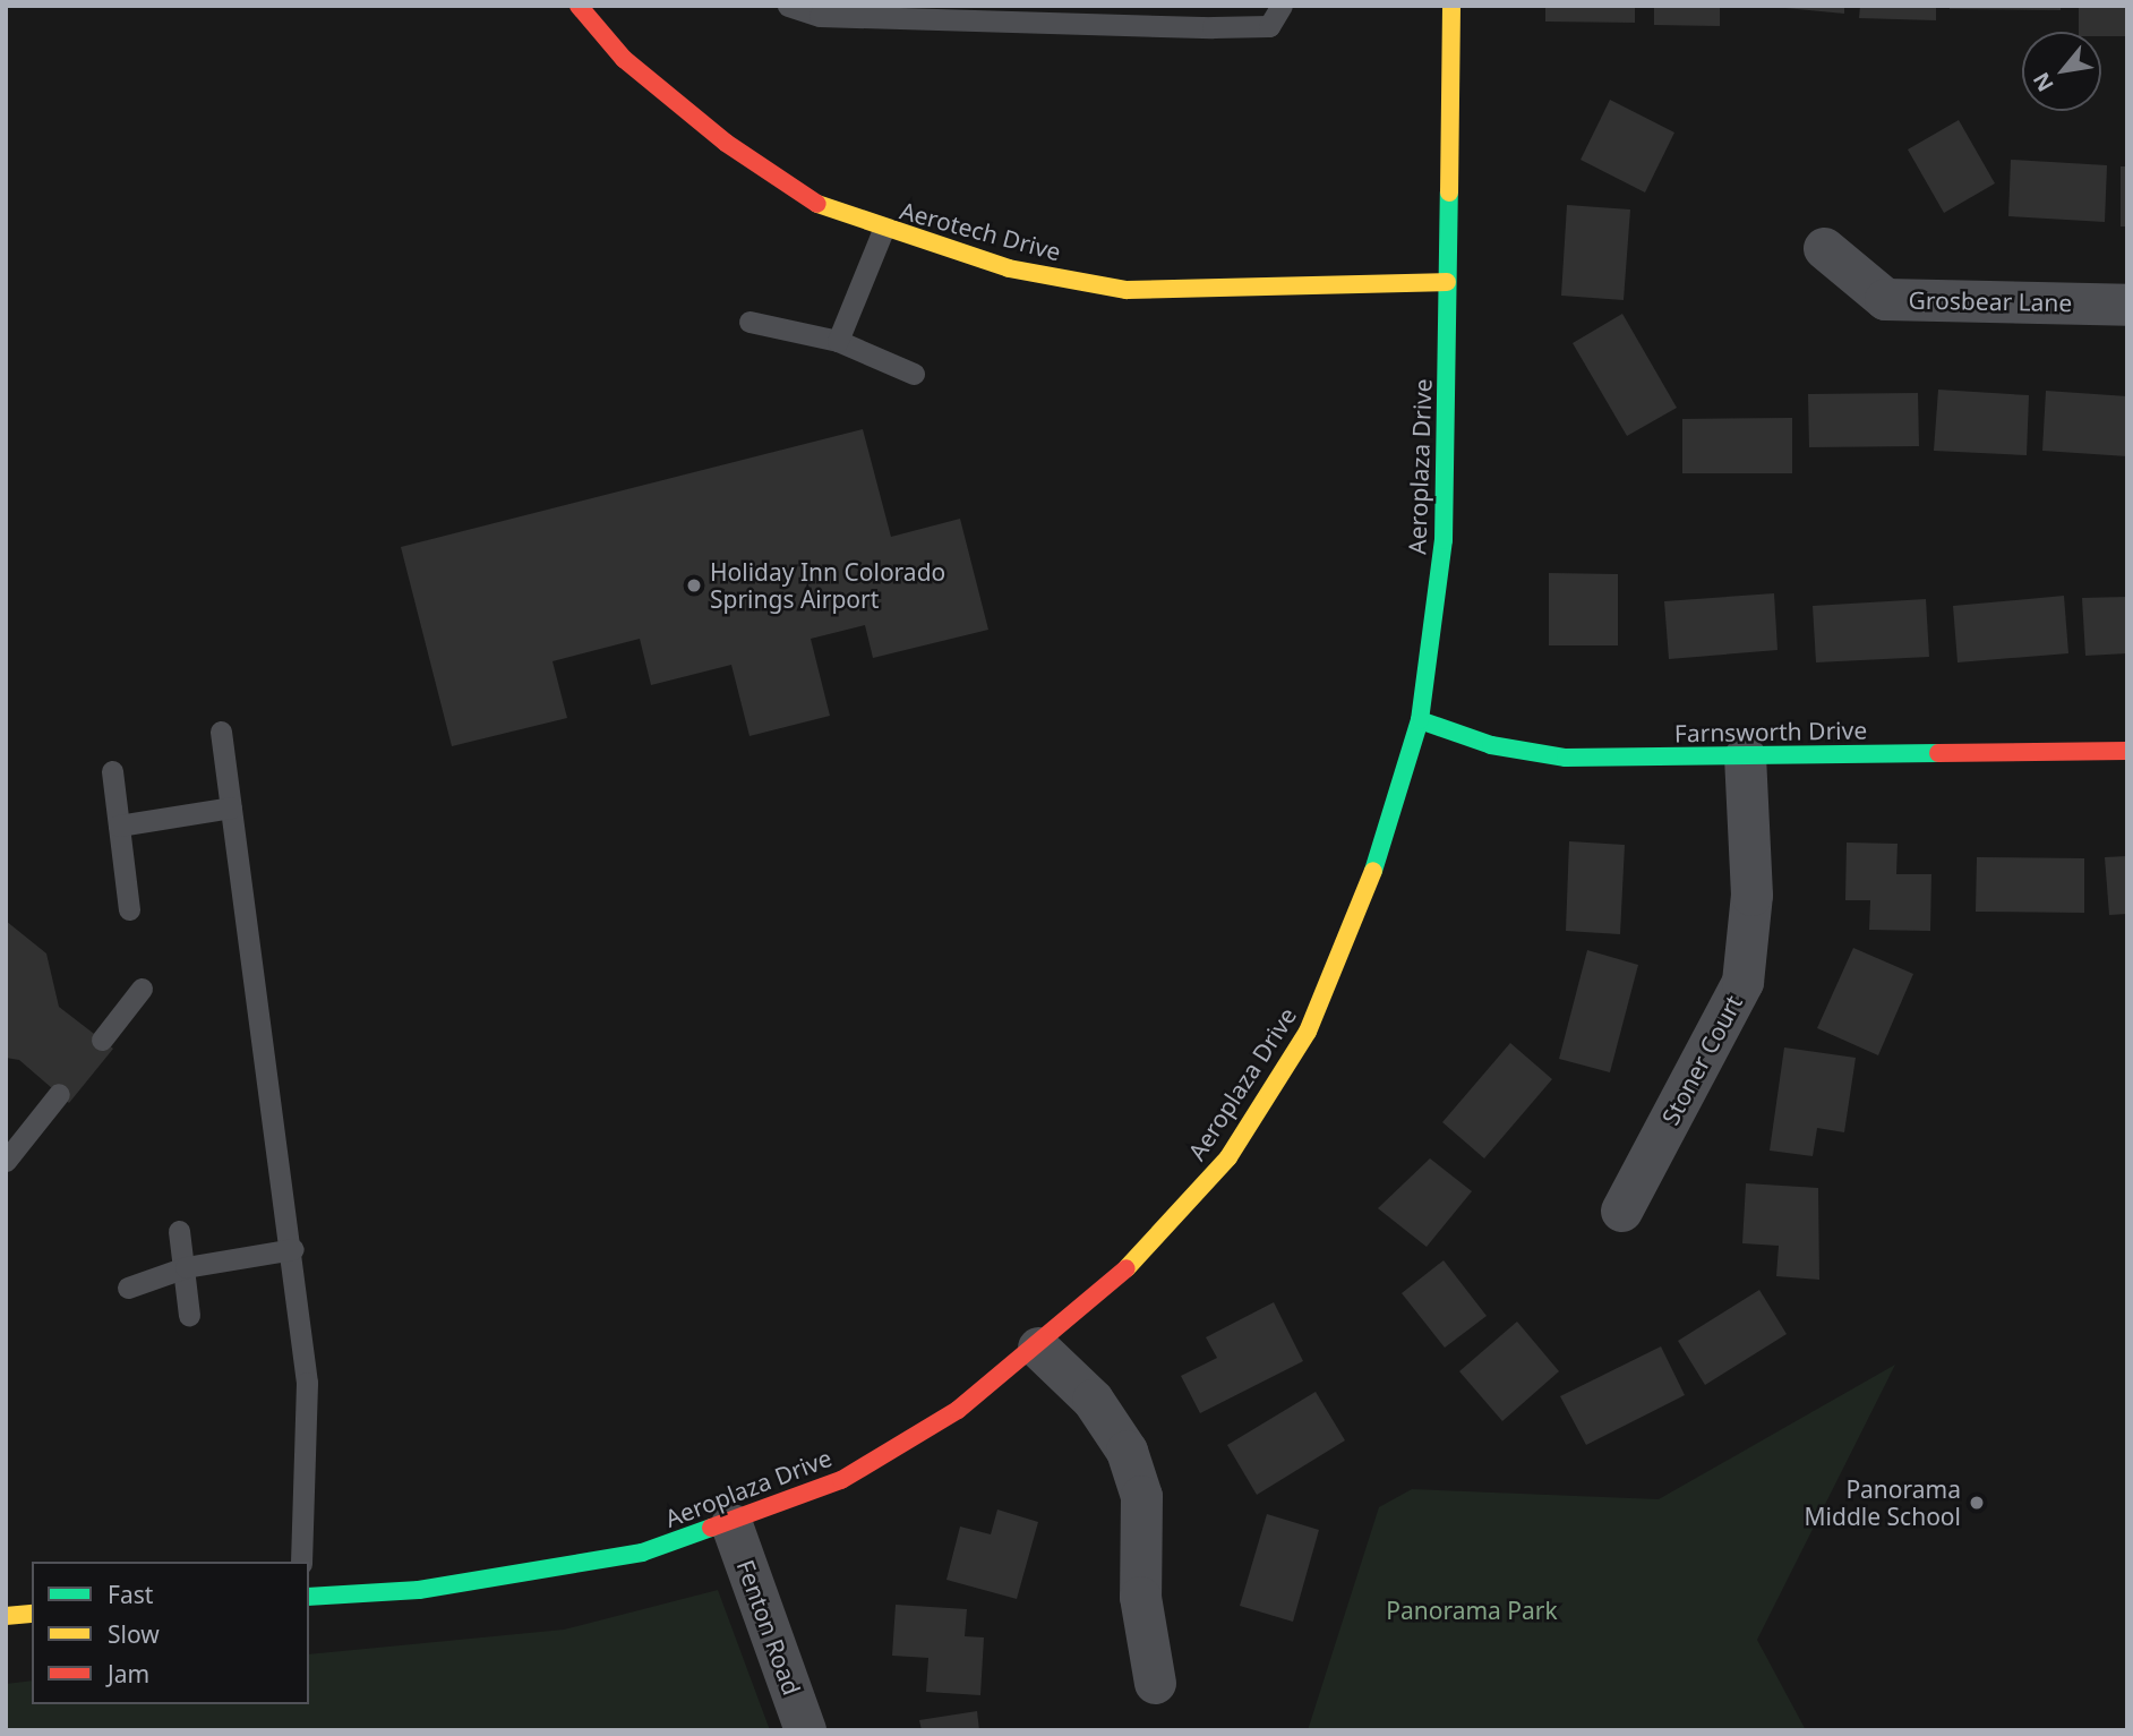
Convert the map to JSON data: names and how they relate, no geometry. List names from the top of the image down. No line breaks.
{"streets":{"street":["Aerotech Drive","Grosbear Lane","Aeroplaza Drive","Farnsworth Drive","Stoner Court","Fenton Road"]},"crossings":[["Aerotech Drive","Aeroplaza Drive"],["Aeroplaza Drive","Farnsworth Drive"],["Aeroplaza Drive","Fenton Road"],["Farnsworth Drive","Stoner Court"]],"parks":["Panorama Park"],"places":["Holiday Inn Colorado Springs Airport","Panorama Middle School"],"legend":["Fast","Slow","Jam"],"north":"bottom left"}
